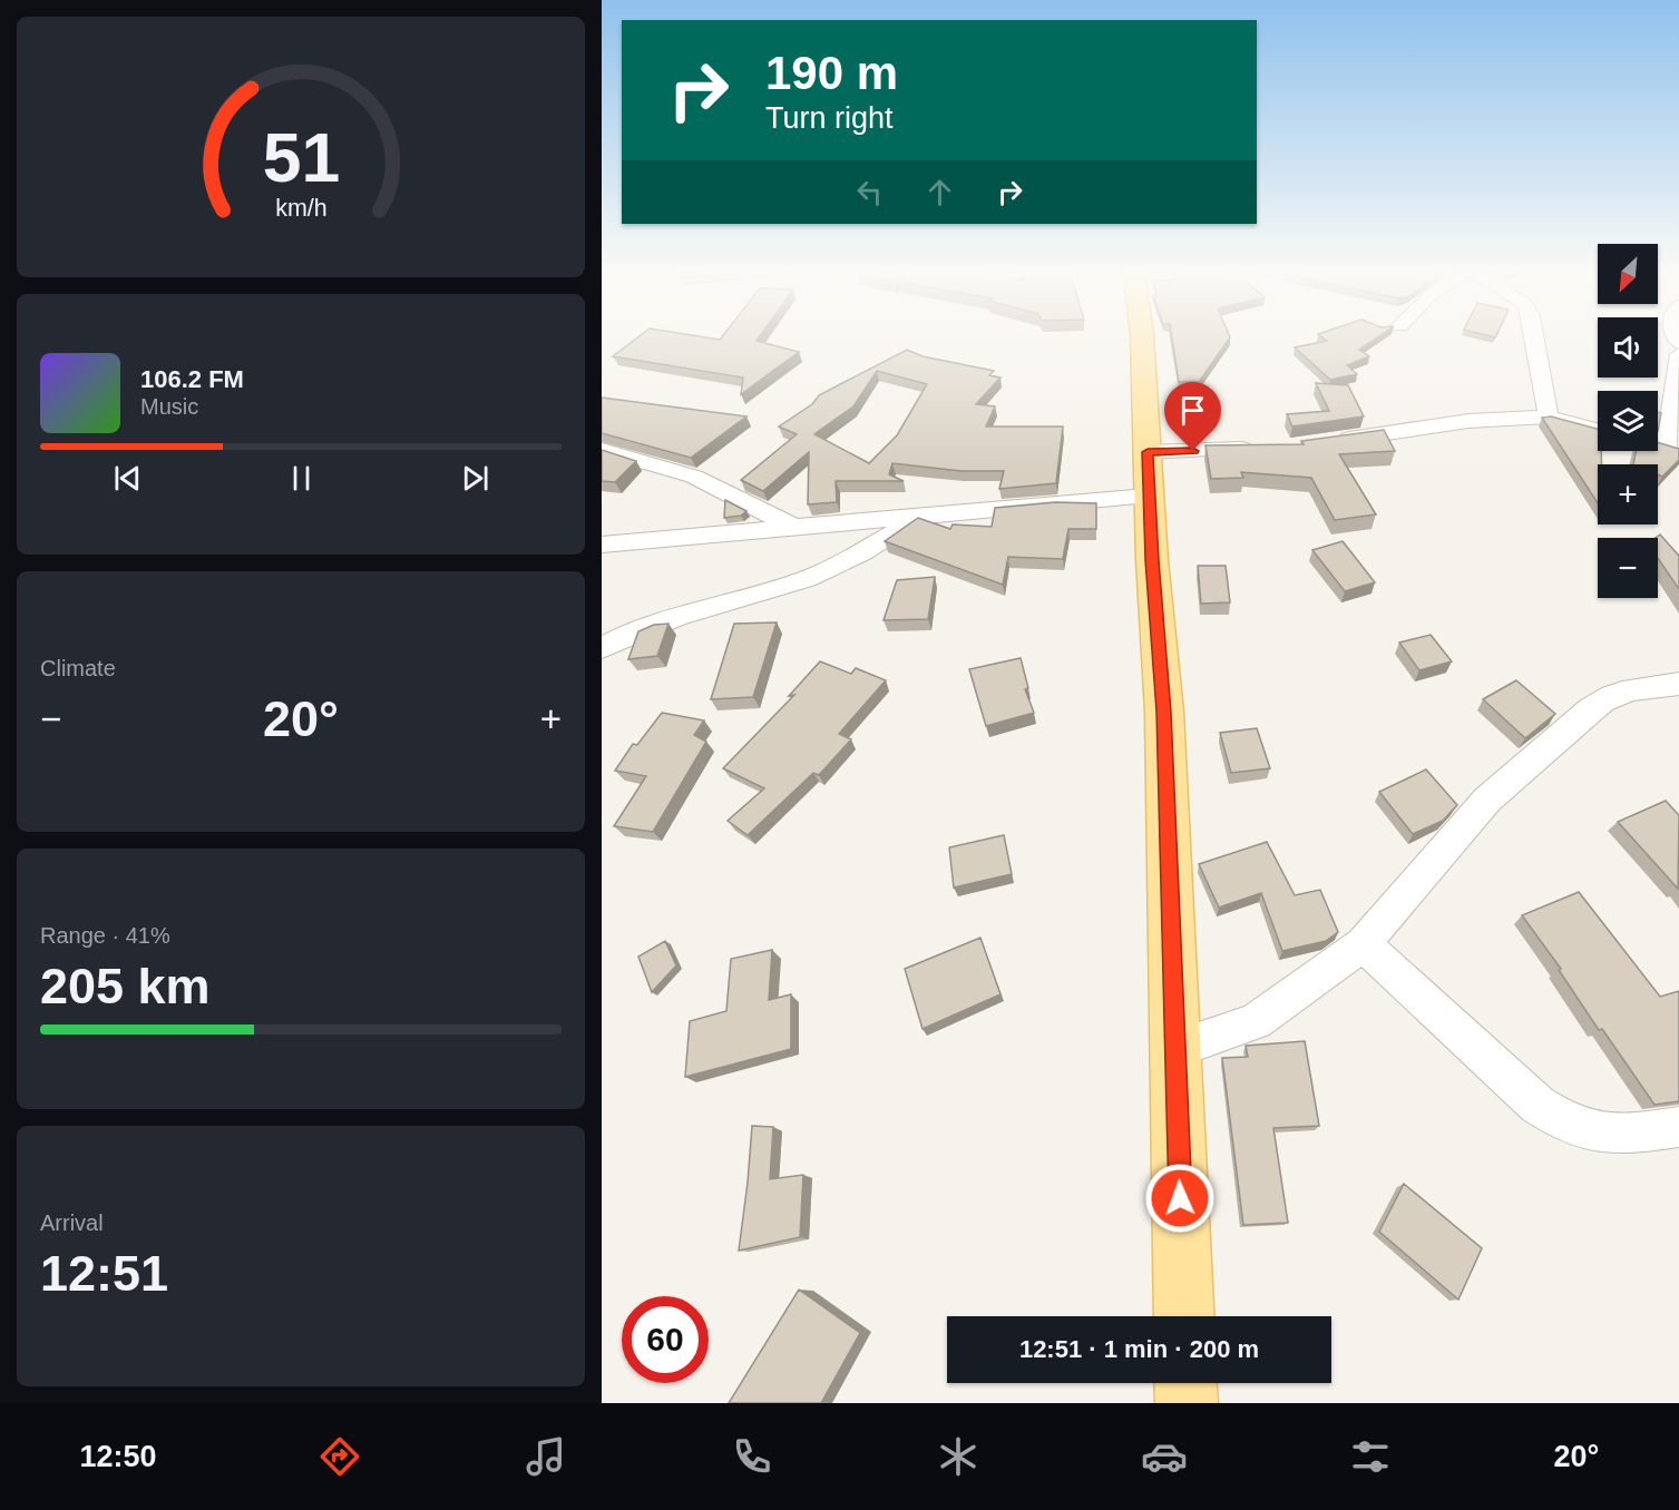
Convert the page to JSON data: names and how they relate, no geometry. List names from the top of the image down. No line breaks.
{"north":"bottom left","page":{"turn":["190 m","Turn right"],"map_buttons":["+","−"],"song":["106.2 FM","Music"],"tile":["Climate",["Range · 41%","205 km"],["Arrival","12:51"]],"heat":["−","20°","+"],"limit":"60","trip":"12:51 · 1 min · 200 m","tabs":["12:50","20°"],"gauge":["51","km/h"]}}
